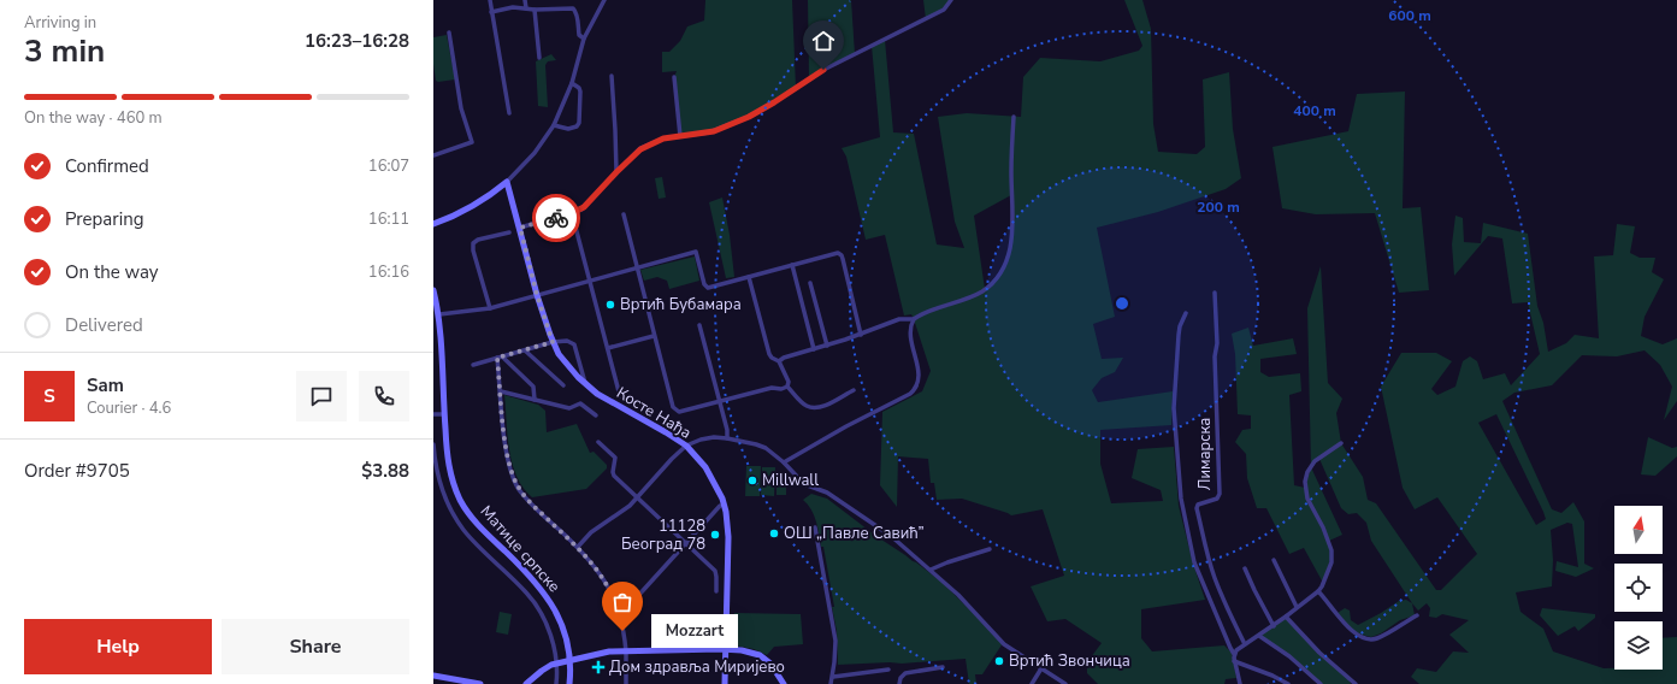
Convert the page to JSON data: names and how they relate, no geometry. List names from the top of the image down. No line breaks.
{"streets":{"street":["Косте Нађа","Лимарска","Матице српске"]},"places":{"other":["Вртић Бубамара","Millwall","ОШ „Павле Савић”","11128 Београд 78","Mozzart","Вртић Звончица"],"health":["Дом здравља Миријево"]},"north":"top","page":{"heading":["3 min","Arriving in","16:23–16:28"],"panel":["Sam","Courier · 4.6","Order #9705","$3.88"],"bar":"On the way · 460 m","list":[["Confirmed","16:07"],["Preparing","16:11"],["On the way","16:16"],"Delivered"],"round":"S","buttons":["Help","Share"],"bubble":"Mozzart"},"rings":["600 m","400 m","200 m"]}
